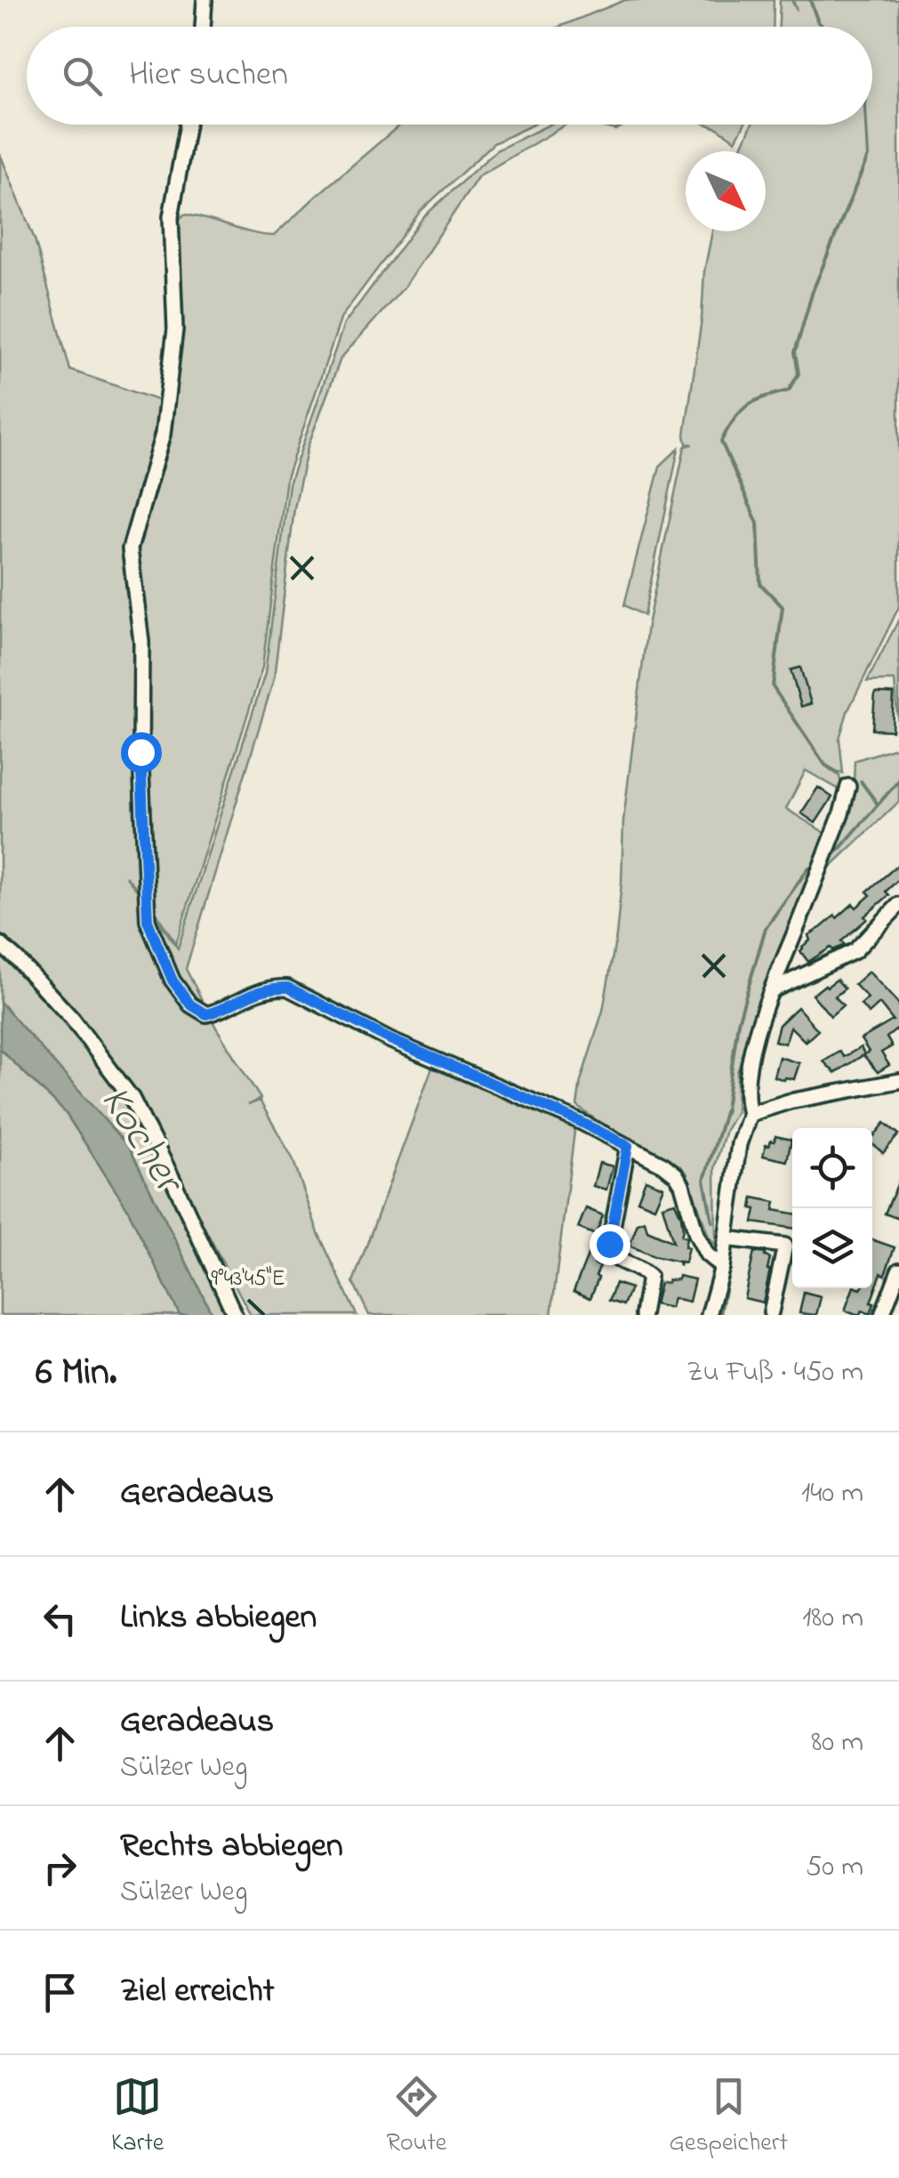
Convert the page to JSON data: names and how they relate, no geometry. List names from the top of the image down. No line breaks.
{"water":["Kocher"],"north":"bottom right","page":{"search":"Hier suchen","heading":["6 Min.","Zu Fuß · 450 m"],"list":[["Geradeaus","140 m"],["Links abbiegen","180 m"],["Geradeaus","Sülzer Weg","80 m"],["Rechts abbiegen","Sülzer Weg","50 m"],"Ziel erreicht"],"nav":["Karte","Route","Gespeichert"]},"coordinates":["9°43'45\"E"]}
